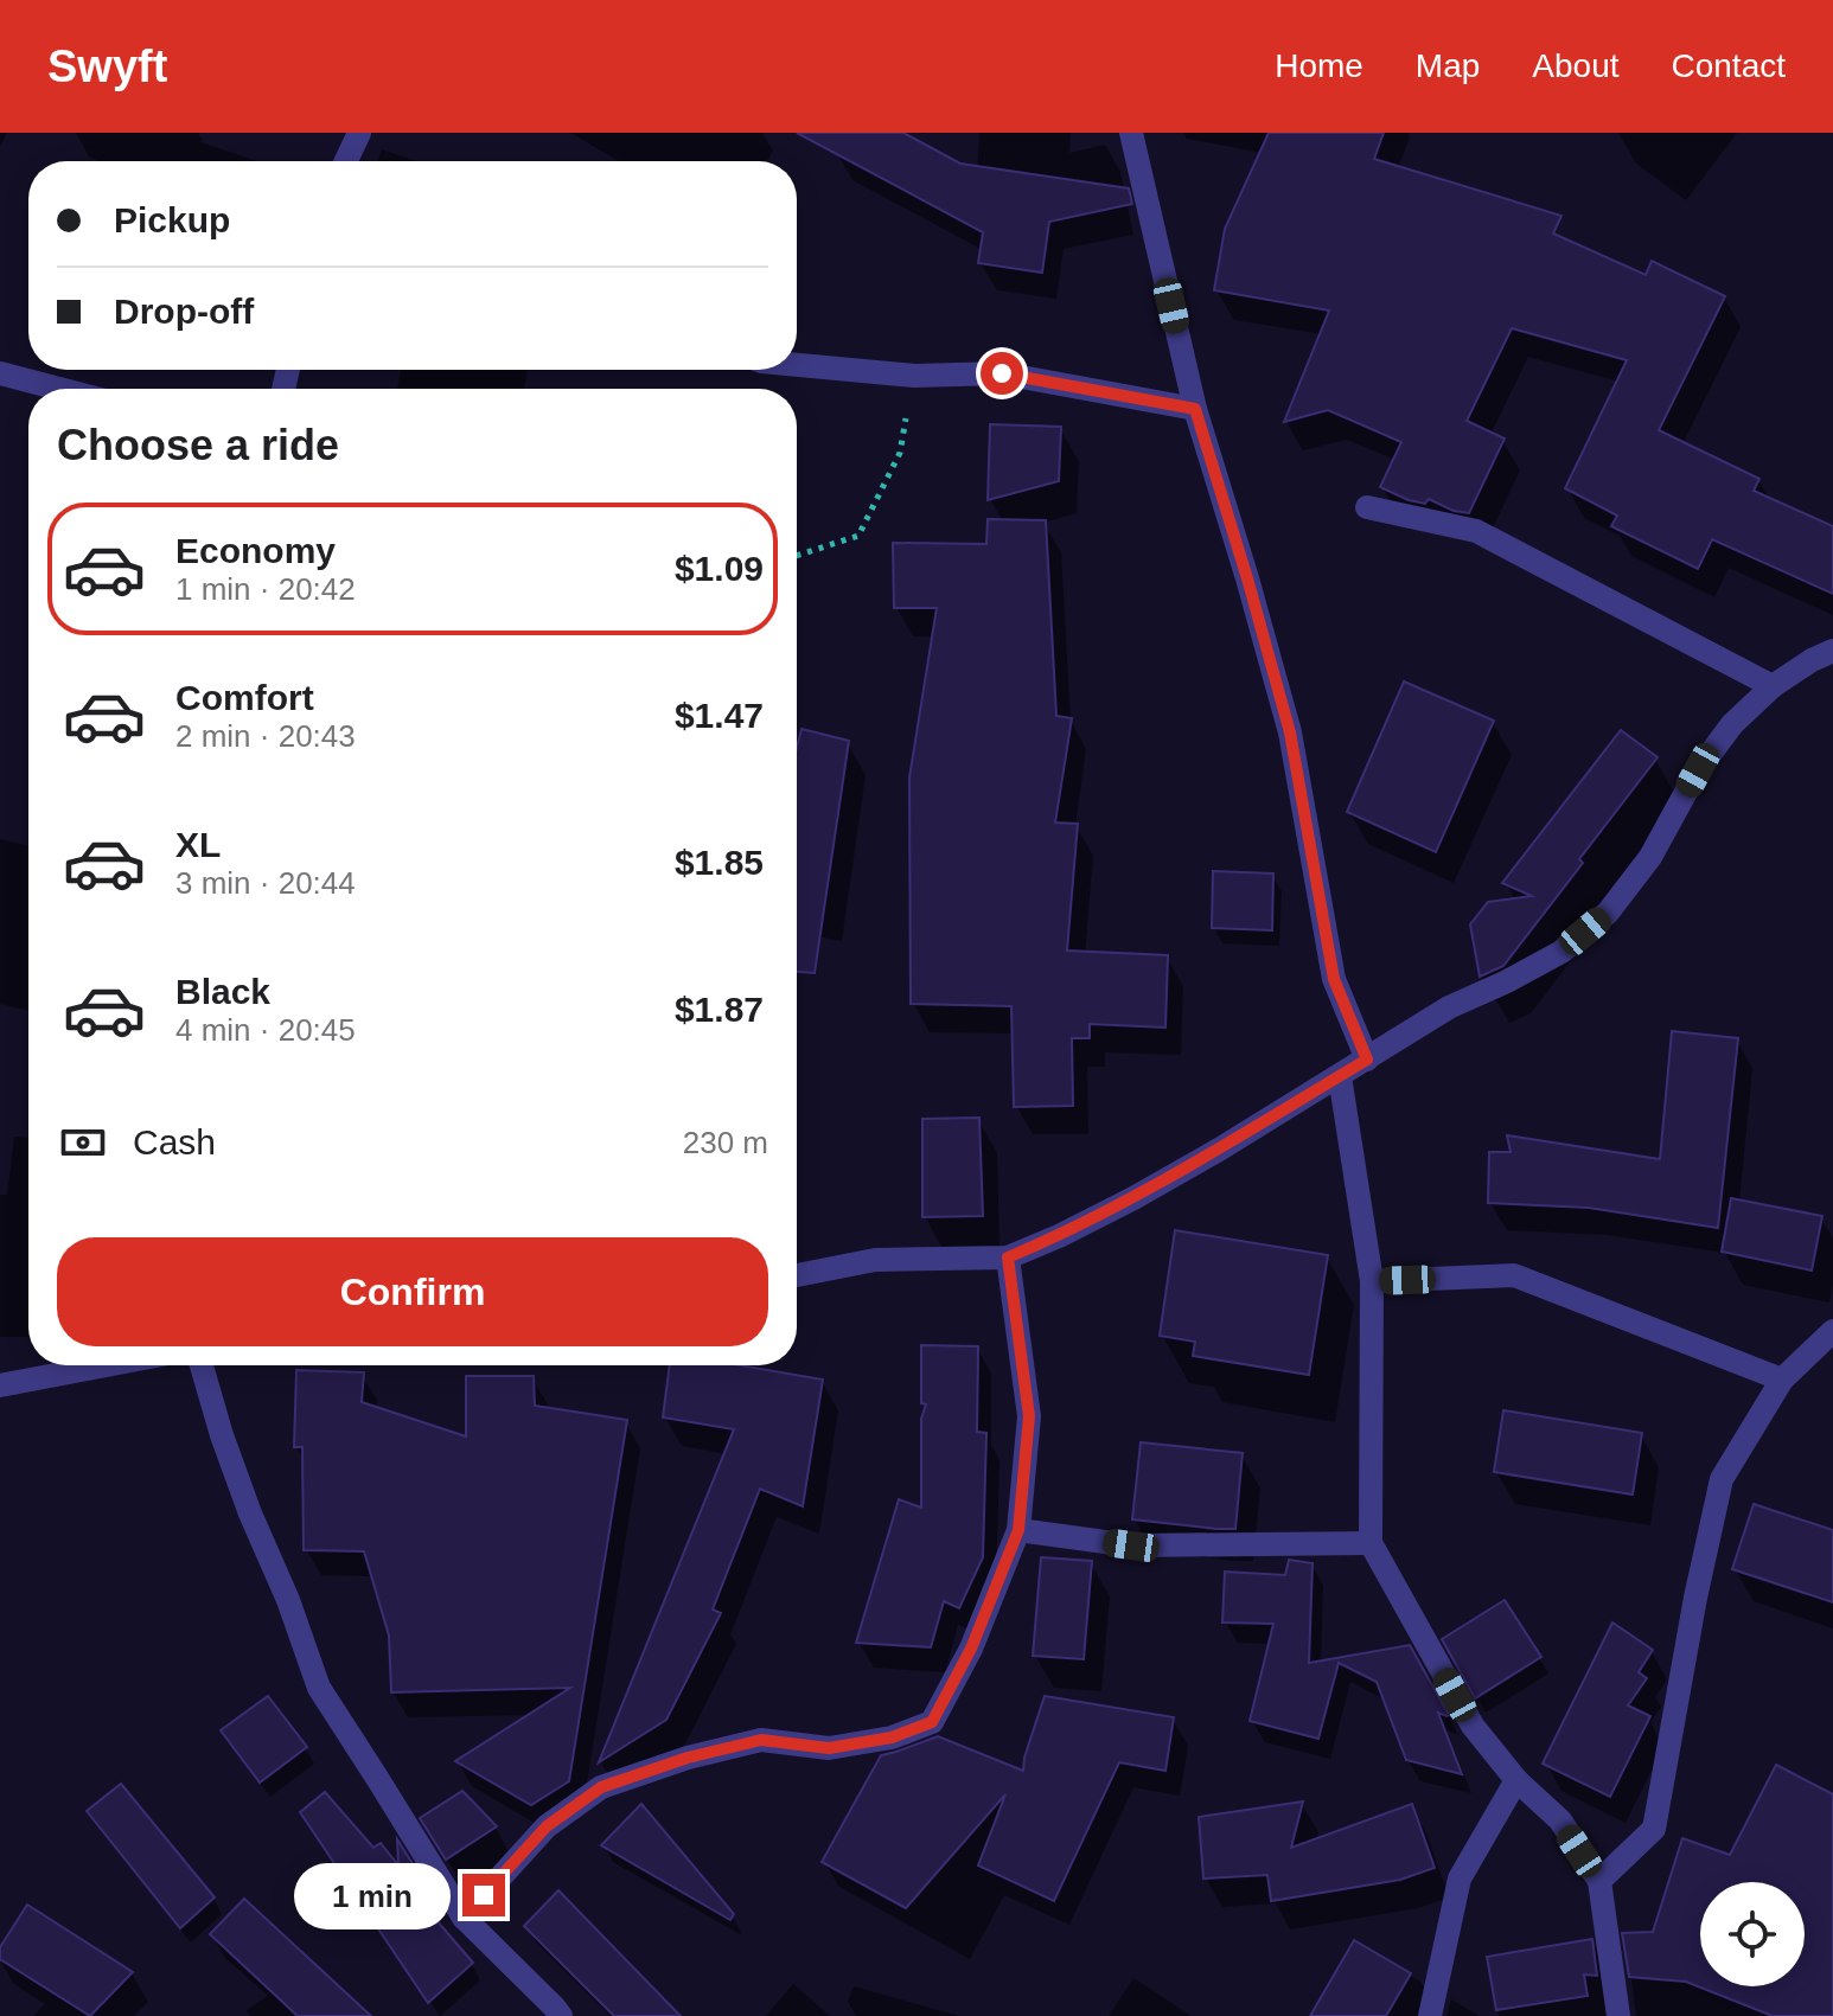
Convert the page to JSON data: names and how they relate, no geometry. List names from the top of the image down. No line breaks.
{"page":{"header":"Swyft","nav":["Home","Map","About","Contact"],"banner":["Pickup","Drop-off"],"heading":"Choose a ride","list":[{"name":"Economy","note":"1 min · 20:42","value":"$1.09"},{"name":"Comfort","note":"2 min · 20:43","value":"$1.47"},{"name":"XL","note":"3 min · 20:44","value":"$1.85"},{"name":"Black","note":"4 min · 20:45","value":"$1.87"}],"pay":["Cash","230 m"],"buttons":"Confirm","bubble":"1 min"}}
